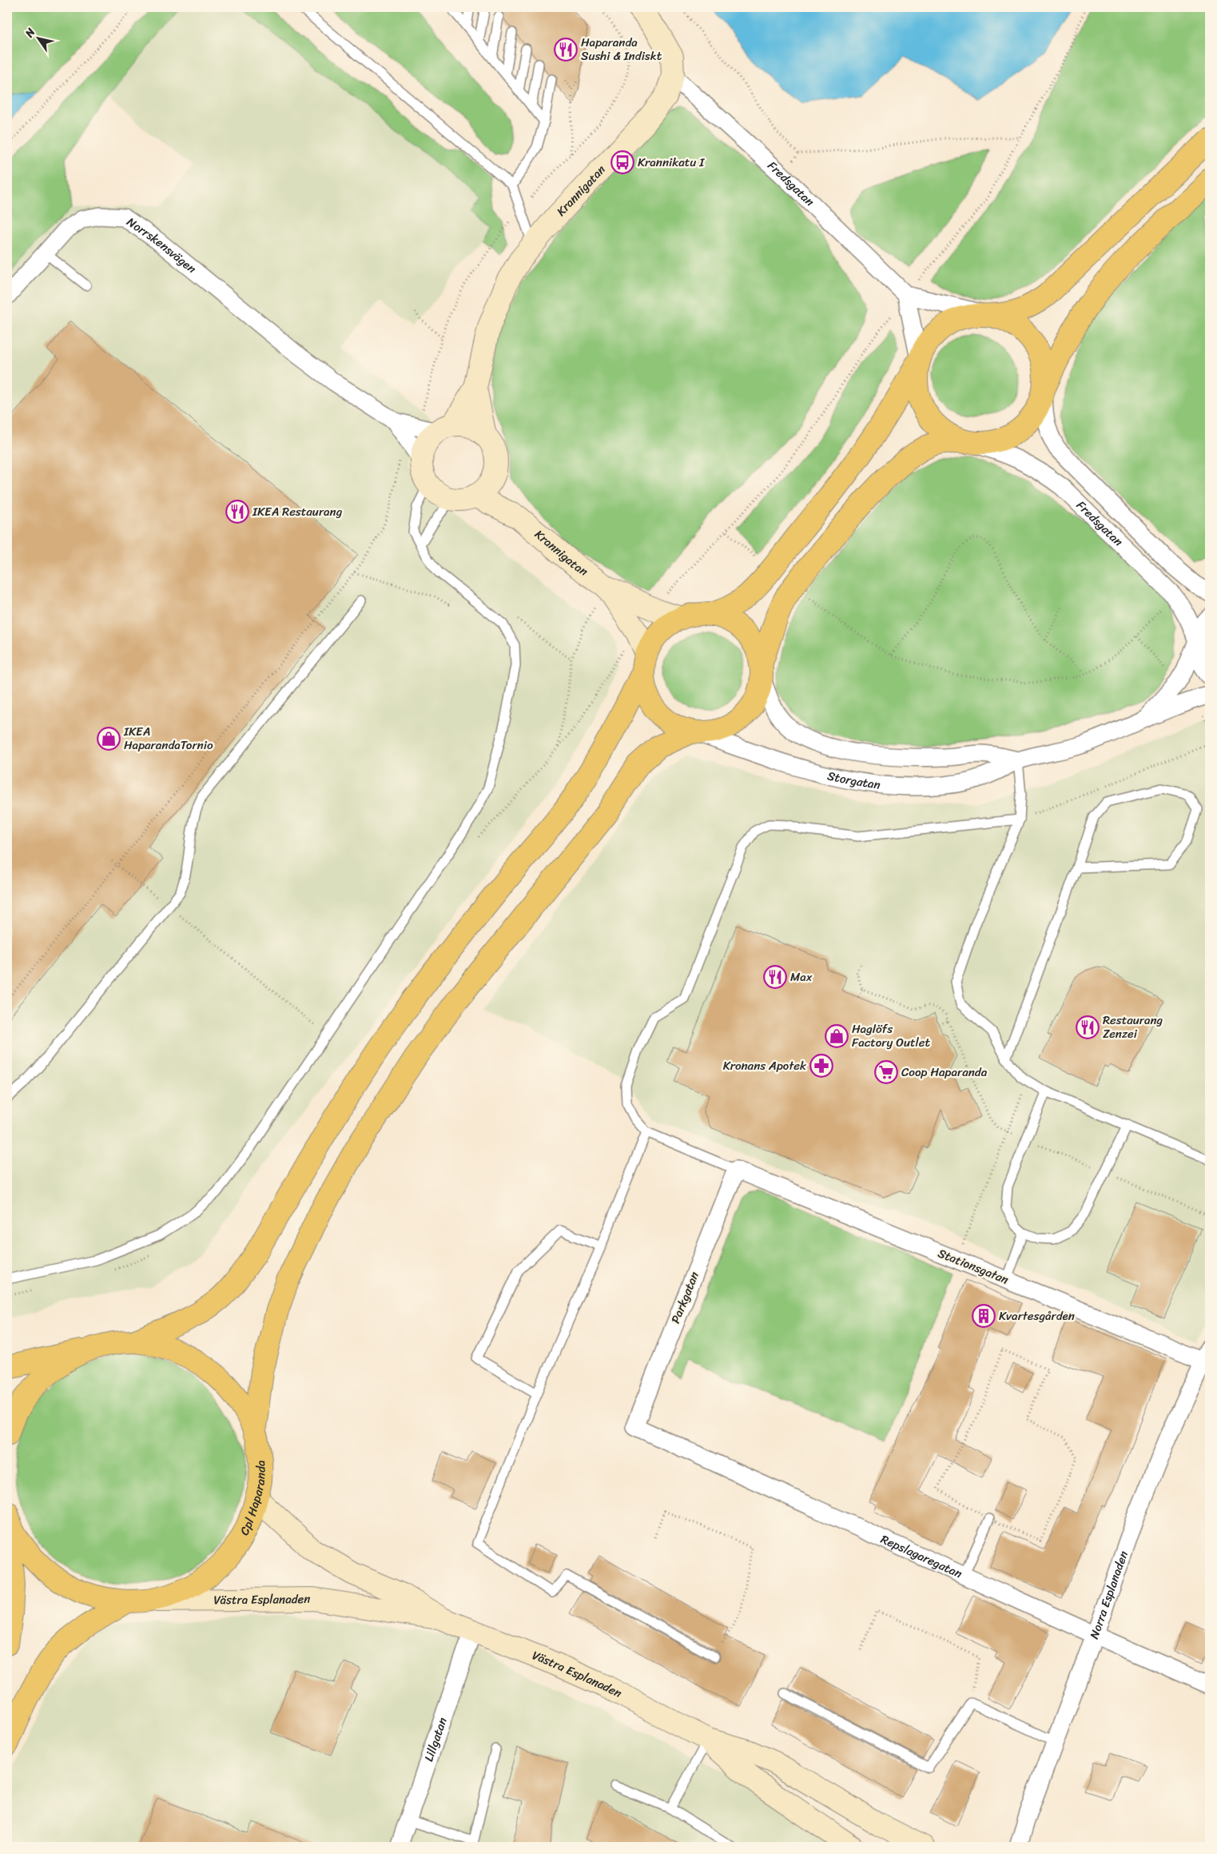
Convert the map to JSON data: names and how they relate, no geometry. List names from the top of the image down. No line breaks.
{"streets":{"main road":["Cpl Haparanda"],"street":["Fredsgatan","Krannigatan","Norrskensvägen","Storgatan","Stationsgatan","Parkgatan","Repslagaregatan","Norra Esplanaden","Västra Esplanaden","Lillgatan"]},"crossings":[["Fredsgatan","Krannigatan"],["Fredsgatan","Storgatan"],["Krannigatan","Storgatan"],["Stationsgatan","Parkgatan"],["Stationsgatan","Norra Esplanaden"],["Parkgatan","Repslagaregatan"],["Cpl Haparanda","Västra Esplanaden"],["Repslagaregatan","Norra Esplanaden"],["Västra Esplanaden","Lillgatan"]],"places":{"restaurant":["Haparanda Sushi & Indiskt","IKEA Restaurang","Max","Restaurang Zenzei"],"bus stop":["Krannikatu I"],"shop":["IKEA HaparandaTornio","Haglöfs Factory Outlet"],"pharmacy":["Kronans Apotek"],"supermarket":["Coop Haparanda"],"building":["Kvartesgården"]},"north":"top left"}
